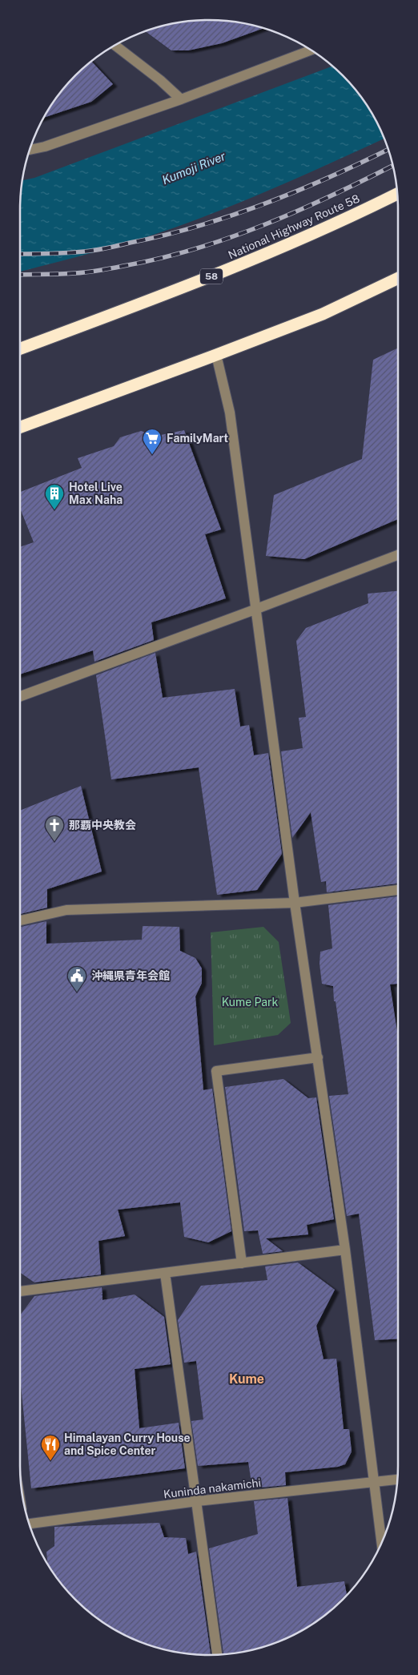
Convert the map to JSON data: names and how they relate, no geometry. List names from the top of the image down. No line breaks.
{"streets":{"highway":["National Highway Route 58","58"],"street":["Kuninda nakamichi"]},"districts":["Kume"],"water":["Kumoji River"],"parks":["Kume Park"],"places":{"supermarket":["FamilyMart"],"building":["Hotel Live Max Naha"],"church":["那覇中央教会"],"public building":["沖縄県青年会館"],"restaurant":["Himalayan Curry House and Spice Center"]}}
